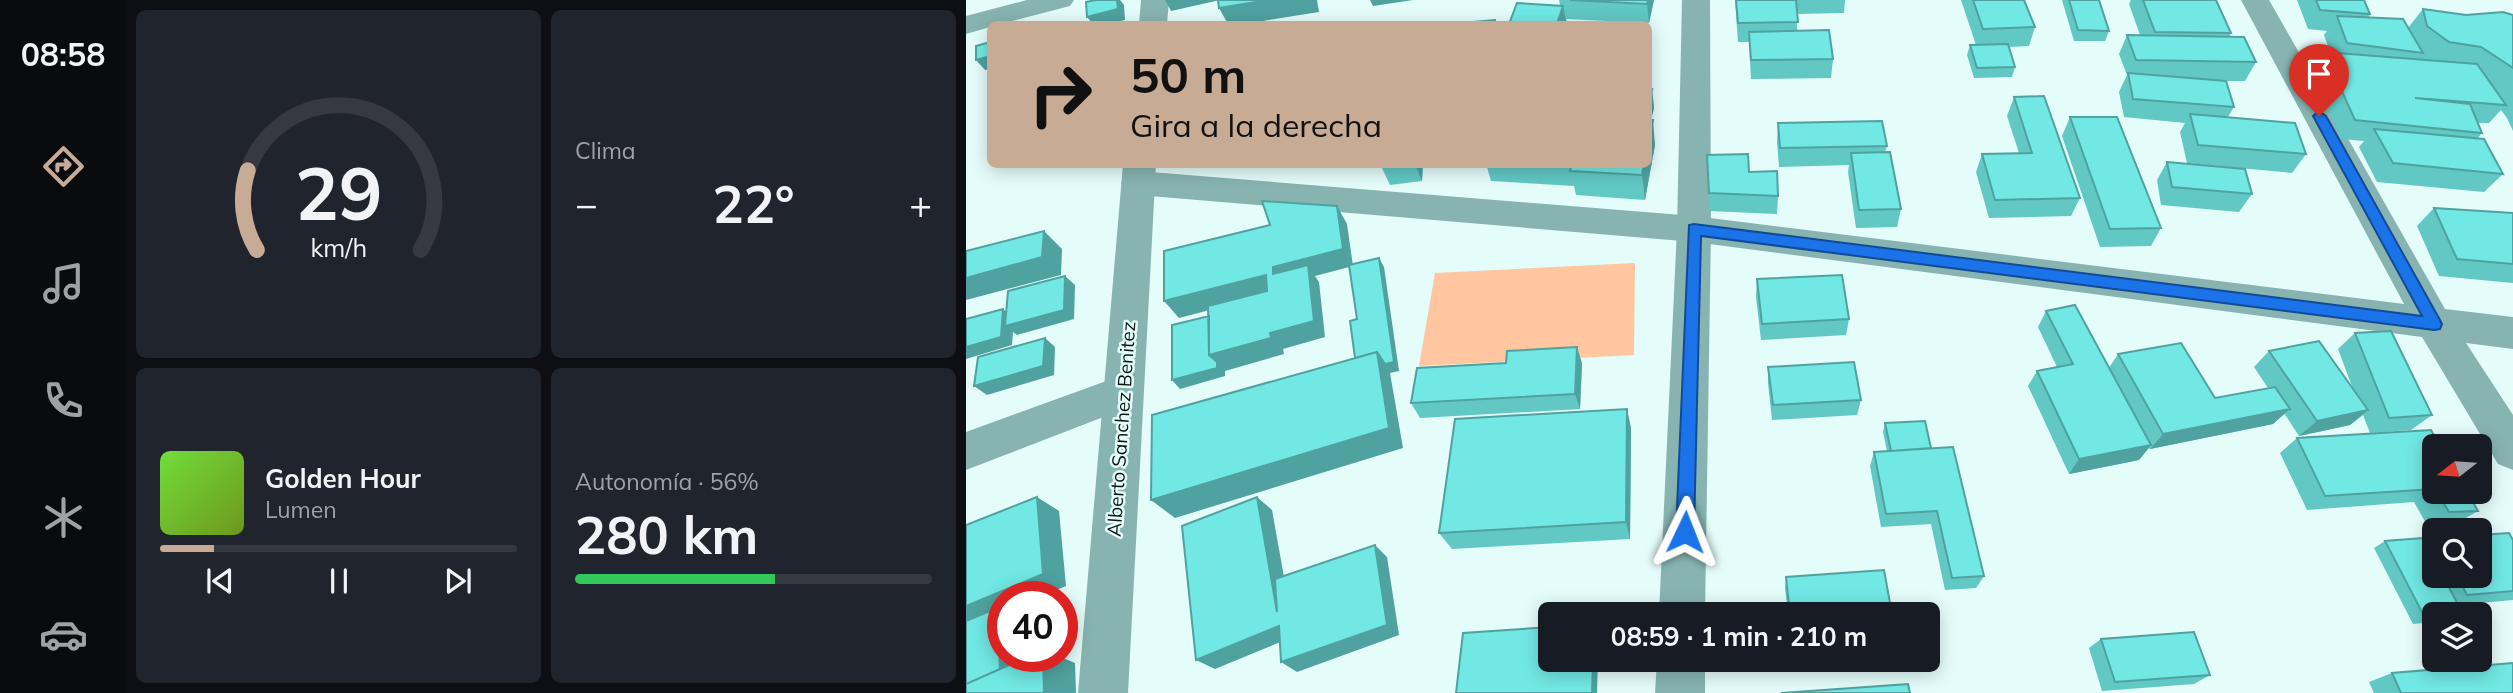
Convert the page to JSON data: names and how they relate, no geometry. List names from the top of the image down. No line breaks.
{"streets":{"street":["Alberto Sanchez Benitez"]},"north":"left","page":{"tabs":"08:58","tile":["Clima",["Autonomía · 56%","280 km"]],"turn":["50 m","Gira a la derecha"],"heat":["−","22°","+"],"song":["Golden Hour","Lumen"],"limit":"40","trip":"08:59 · 1 min · 210 m","gauge":["29","km/h"]}}
